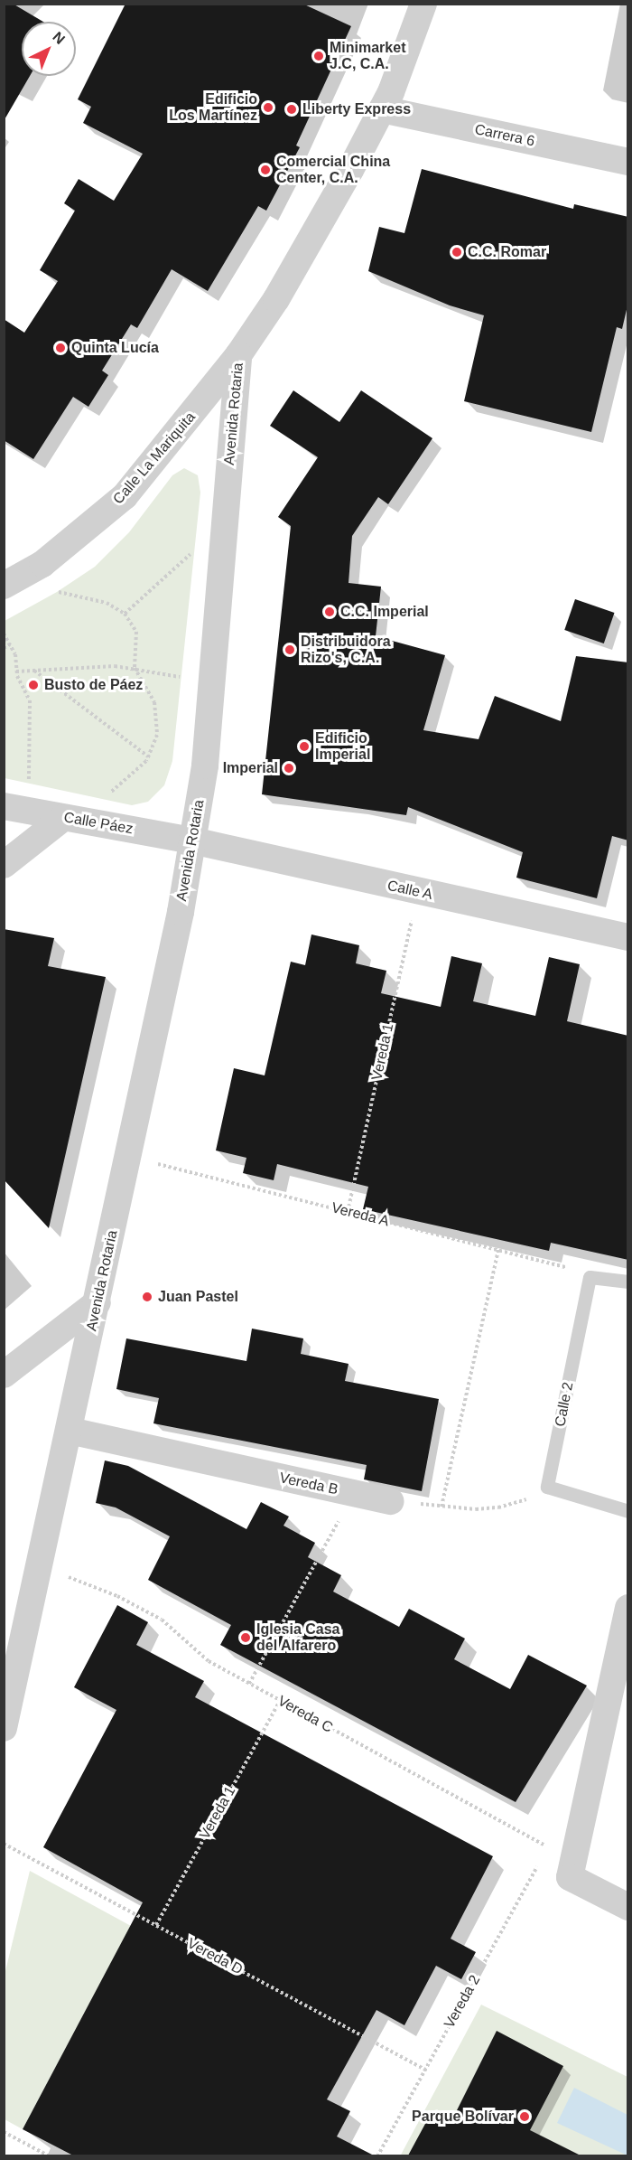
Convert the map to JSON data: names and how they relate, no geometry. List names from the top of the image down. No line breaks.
{"streets":{"street":["Carrera 6","Avenida Rotaria","Calle La Mariquita","Calle Páez","Calle A","Vereda B"],"lane":["Calle 2"],"path":["Vereda 1","Vereda A","Vereda C","Vereda D","Vereda 2"]},"crossings":[["Carrera 6","Avenida Rotaria"],["Avenida Rotaria","Calle La Mariquita"],["Avenida Rotaria","Calle Páez"],["Avenida Rotaria","Calle A"],["Avenida Rotaria","Vereda A"],["Avenida Rotaria","Vereda B"],["Avenida Rotaria","Vereda C"],["Calle Páez","Calle A"],["Calle A","Vereda 1"],["Vereda 1","Vereda A"],["Vereda 1","Vereda C"],["Vereda 1","Vereda D"],["Vereda A","Calle 2"],["Vereda C","Vereda 2"],["Vereda D","Vereda 2"]],"places":["Minimarket J.C, C.A.","Edificio Los Martínez","Liberty Express","Comercial China Center, C.A.","C.C. Romar","Quinta Lucía","C.C. Imperial","Distribuidora Rizo's, C.A.","Busto de Páez","Edificio Imperial","Imperial","Juan Pastel","Iglesia Casa del Alfarero","Parque Bolívar"],"north":"top right"}
